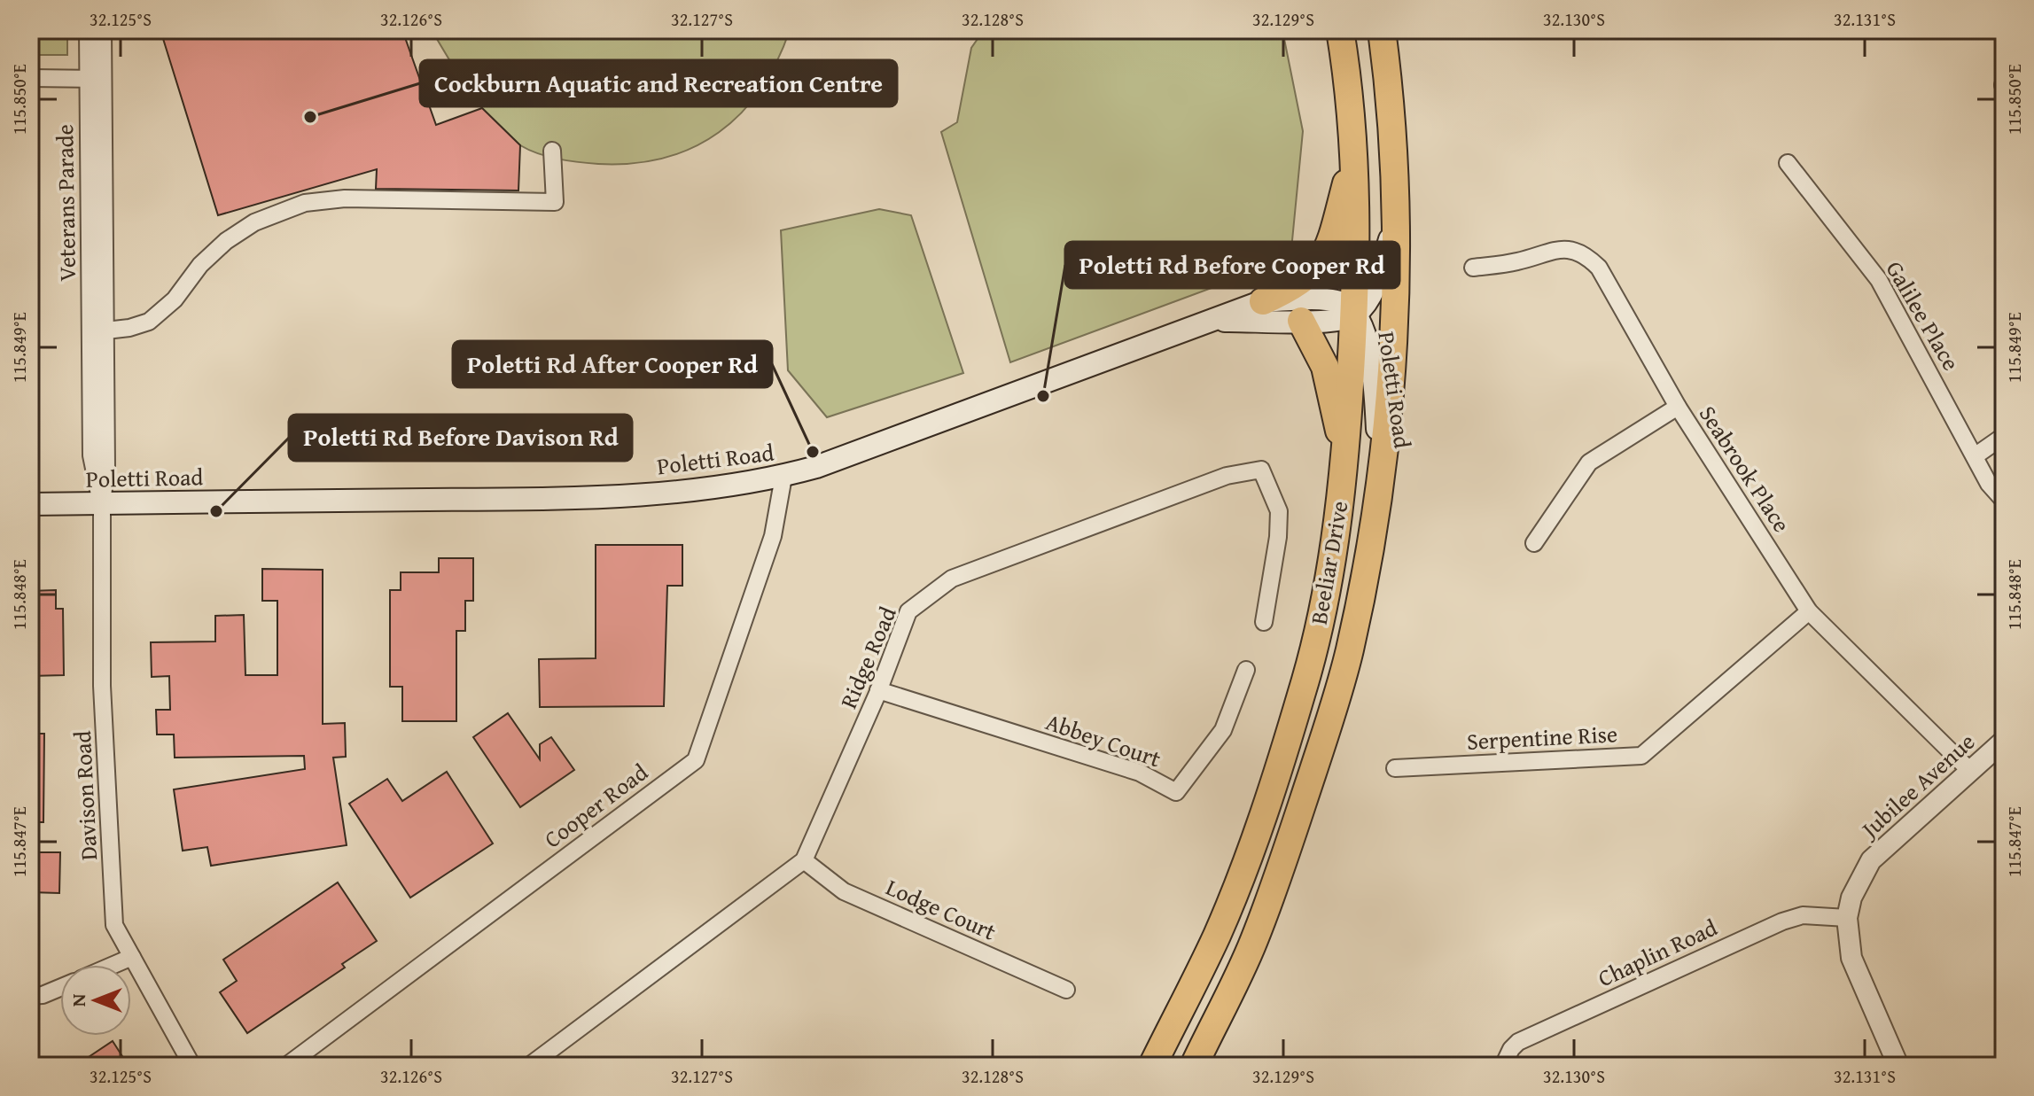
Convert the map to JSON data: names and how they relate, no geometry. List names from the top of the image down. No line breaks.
{"streets":{"highway":["Beeliar Drive"],"main road":["Poletti Road"],"street":["Veterans Parade","Galilee Place","Seabrook Place","Ridge Road","Serpentine Rise","Abbey Court","Jubilee Avenue","Davison Road","Cooper Road","Lodge Court","Chaplin Road"]},"crossings":[["Veterans Parade","Poletti Road"],["Veterans Parade","Davison Road"],["Poletti Road","Beeliar Drive"],["Poletti Road","Davison Road"],["Poletti Road","Cooper Road"],["Seabrook Place","Serpentine Rise"],["Seabrook Place","Jubilee Avenue"],["Ridge Road","Abbey Court"],["Ridge Road","Lodge Court"],["Jubilee Avenue","Chaplin Road"]],"places":["Cockburn Aquatic and Recreation Centre","Poletti Rd Before Cooper Rd","Poletti Rd After Cooper Rd","Poletti Rd Before Davison Rd"],"north":"left","coordinates":["32.125°S","32.126°S","32.127°S","32.128°S","32.129°S","32.130°S","32.131°S","115.850°E","115.849°E","115.848°E","115.847°E"]}
